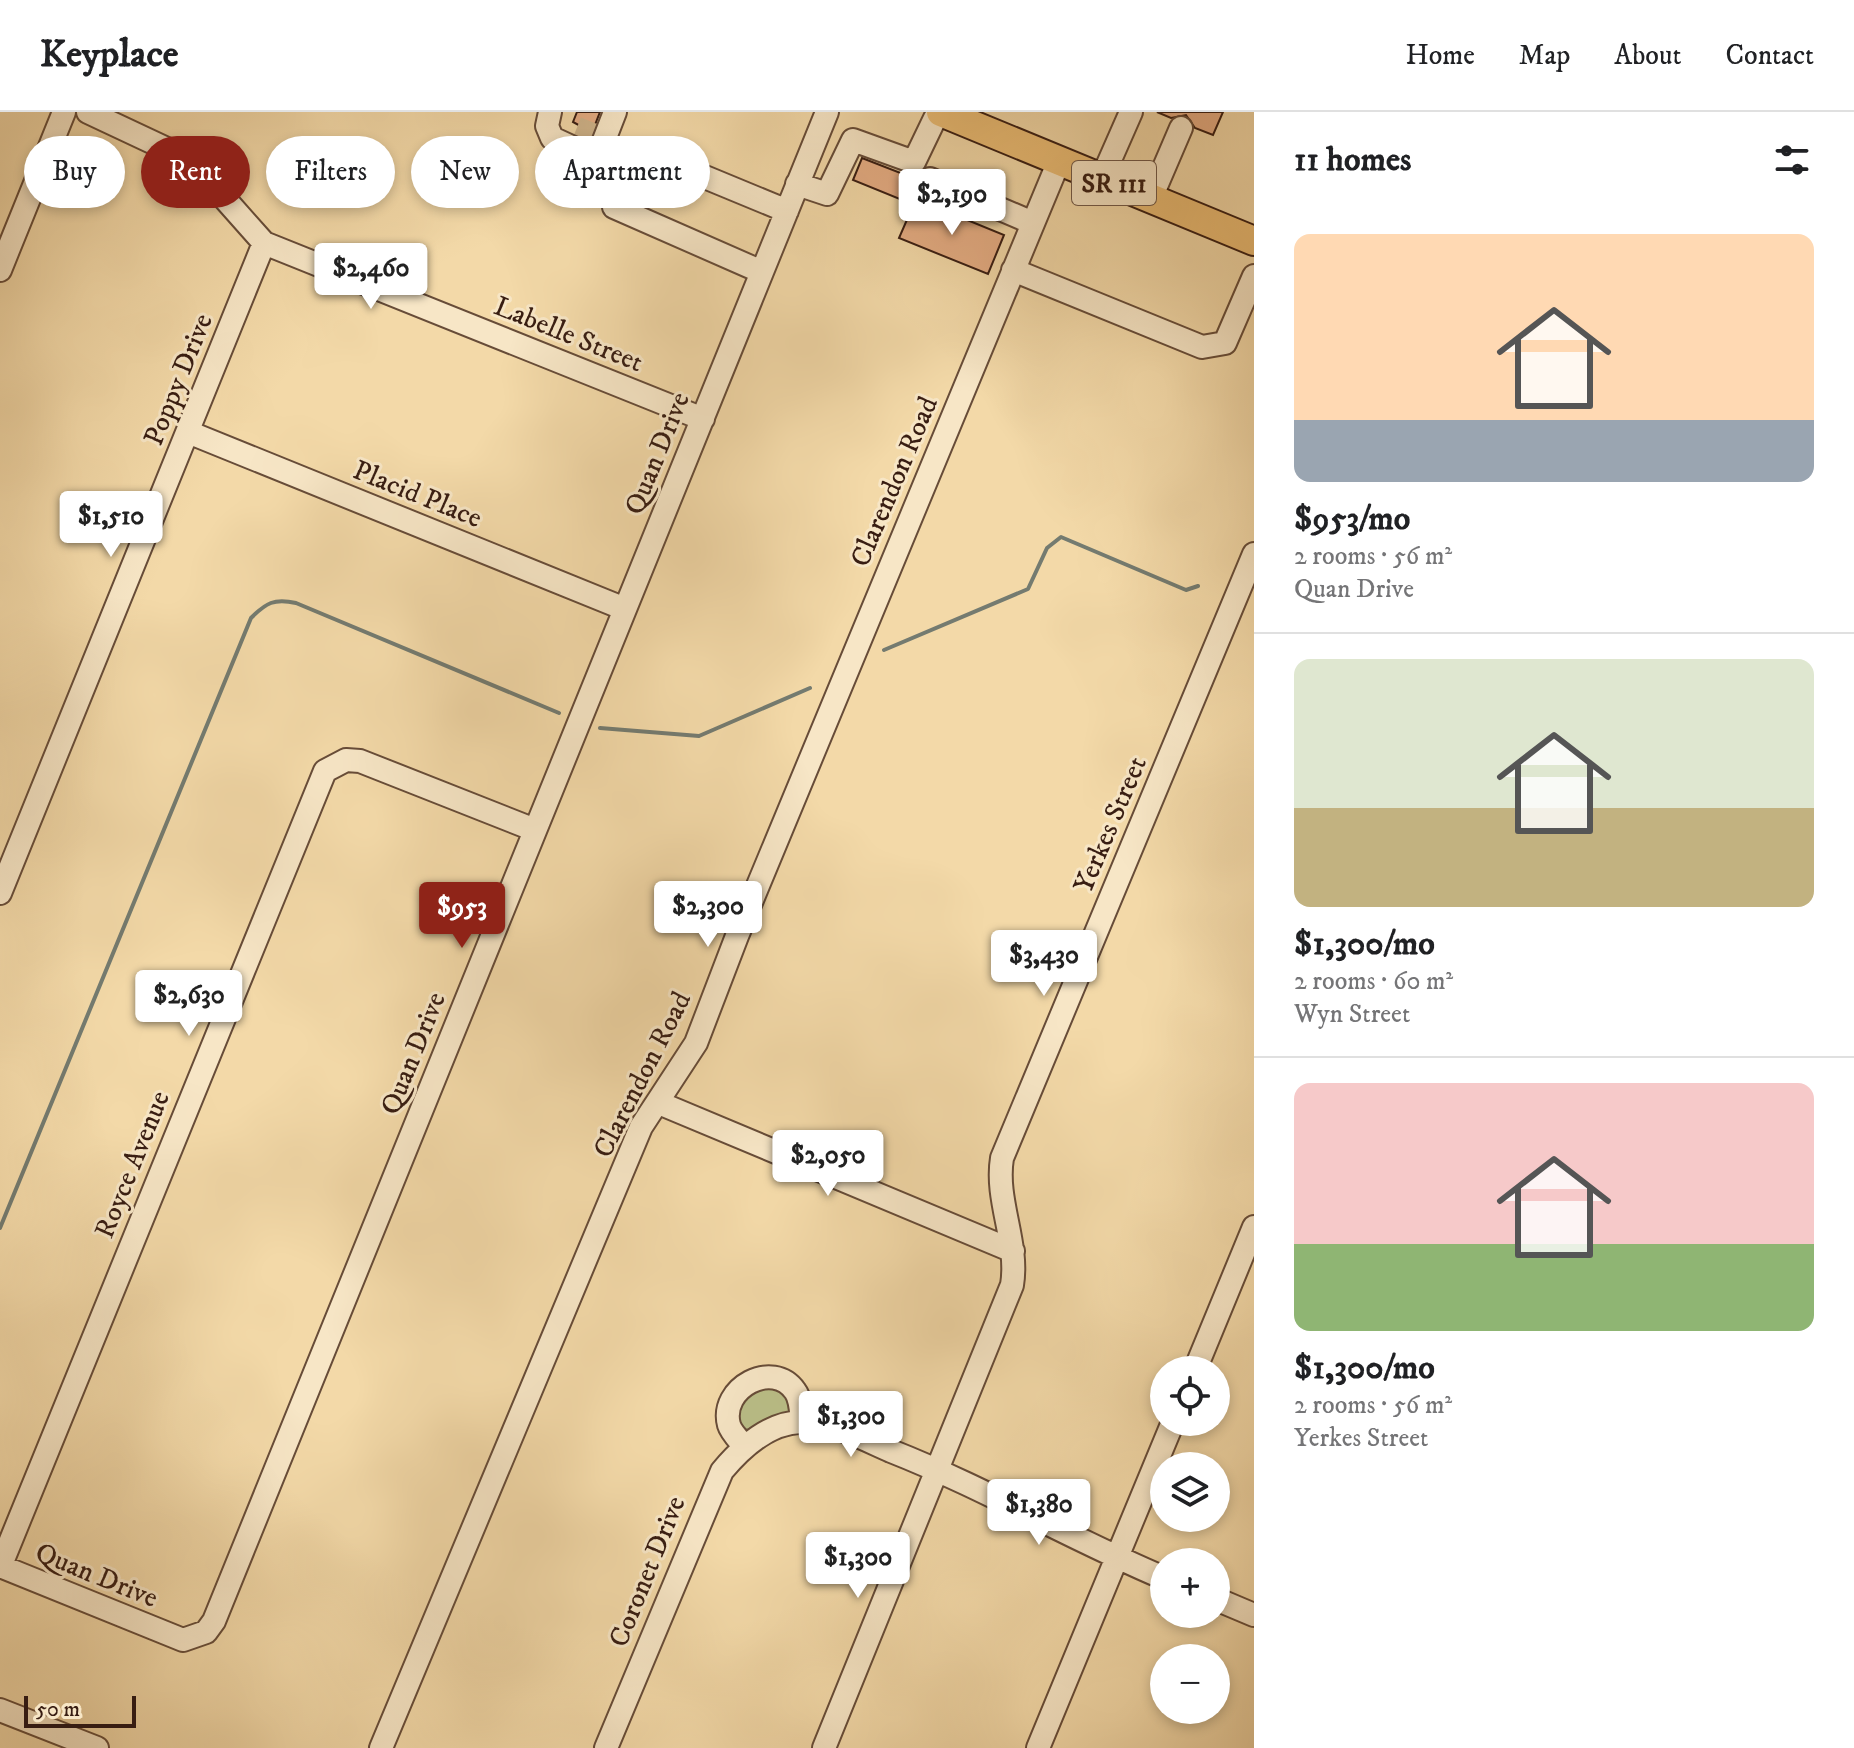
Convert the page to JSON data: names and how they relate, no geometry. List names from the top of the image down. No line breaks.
{"streets":{"main road":["SR 111"],"street":["Labelle Street","Poppy Drive","Quan Drive","Clarendon Road","Placid Place","Yerkes Street","Royce Avenue","Coronet Drive"]},"crossings":[["SR 111","Clarendon Road"],["Labelle Street","Poppy Drive"],["Labelle Street","Quan Drive"],["Poppy Drive","Placid Place"],["Quan Drive","Placid Place"],["Quan Drive","Royce Avenue"]],"scale_bar":"50 m","page":{"header":"Keyplace","nav":["Home","Map","About","Contact"],"heading":"11 homes","chip":["Buy","Rent","Filters","New","Apartment"],"price":["$2,190","$2,460","$1,510","$2,300","$953","$3,430","$2,630","$2,050","$1,300","$1,380","$1,300"],"list":[{"name":"$953/mo","note":"2 rooms · 56 m² · Quan Drive"},{"name":"$1,300/mo","note":"2 rooms · 60 m² · Wyn Street"},{"name":"$1,300/mo","note":"2 rooms · 56 m² · Yerkes Street"}],"map_buttons":["+","−"],"scale":"50 m"}}
